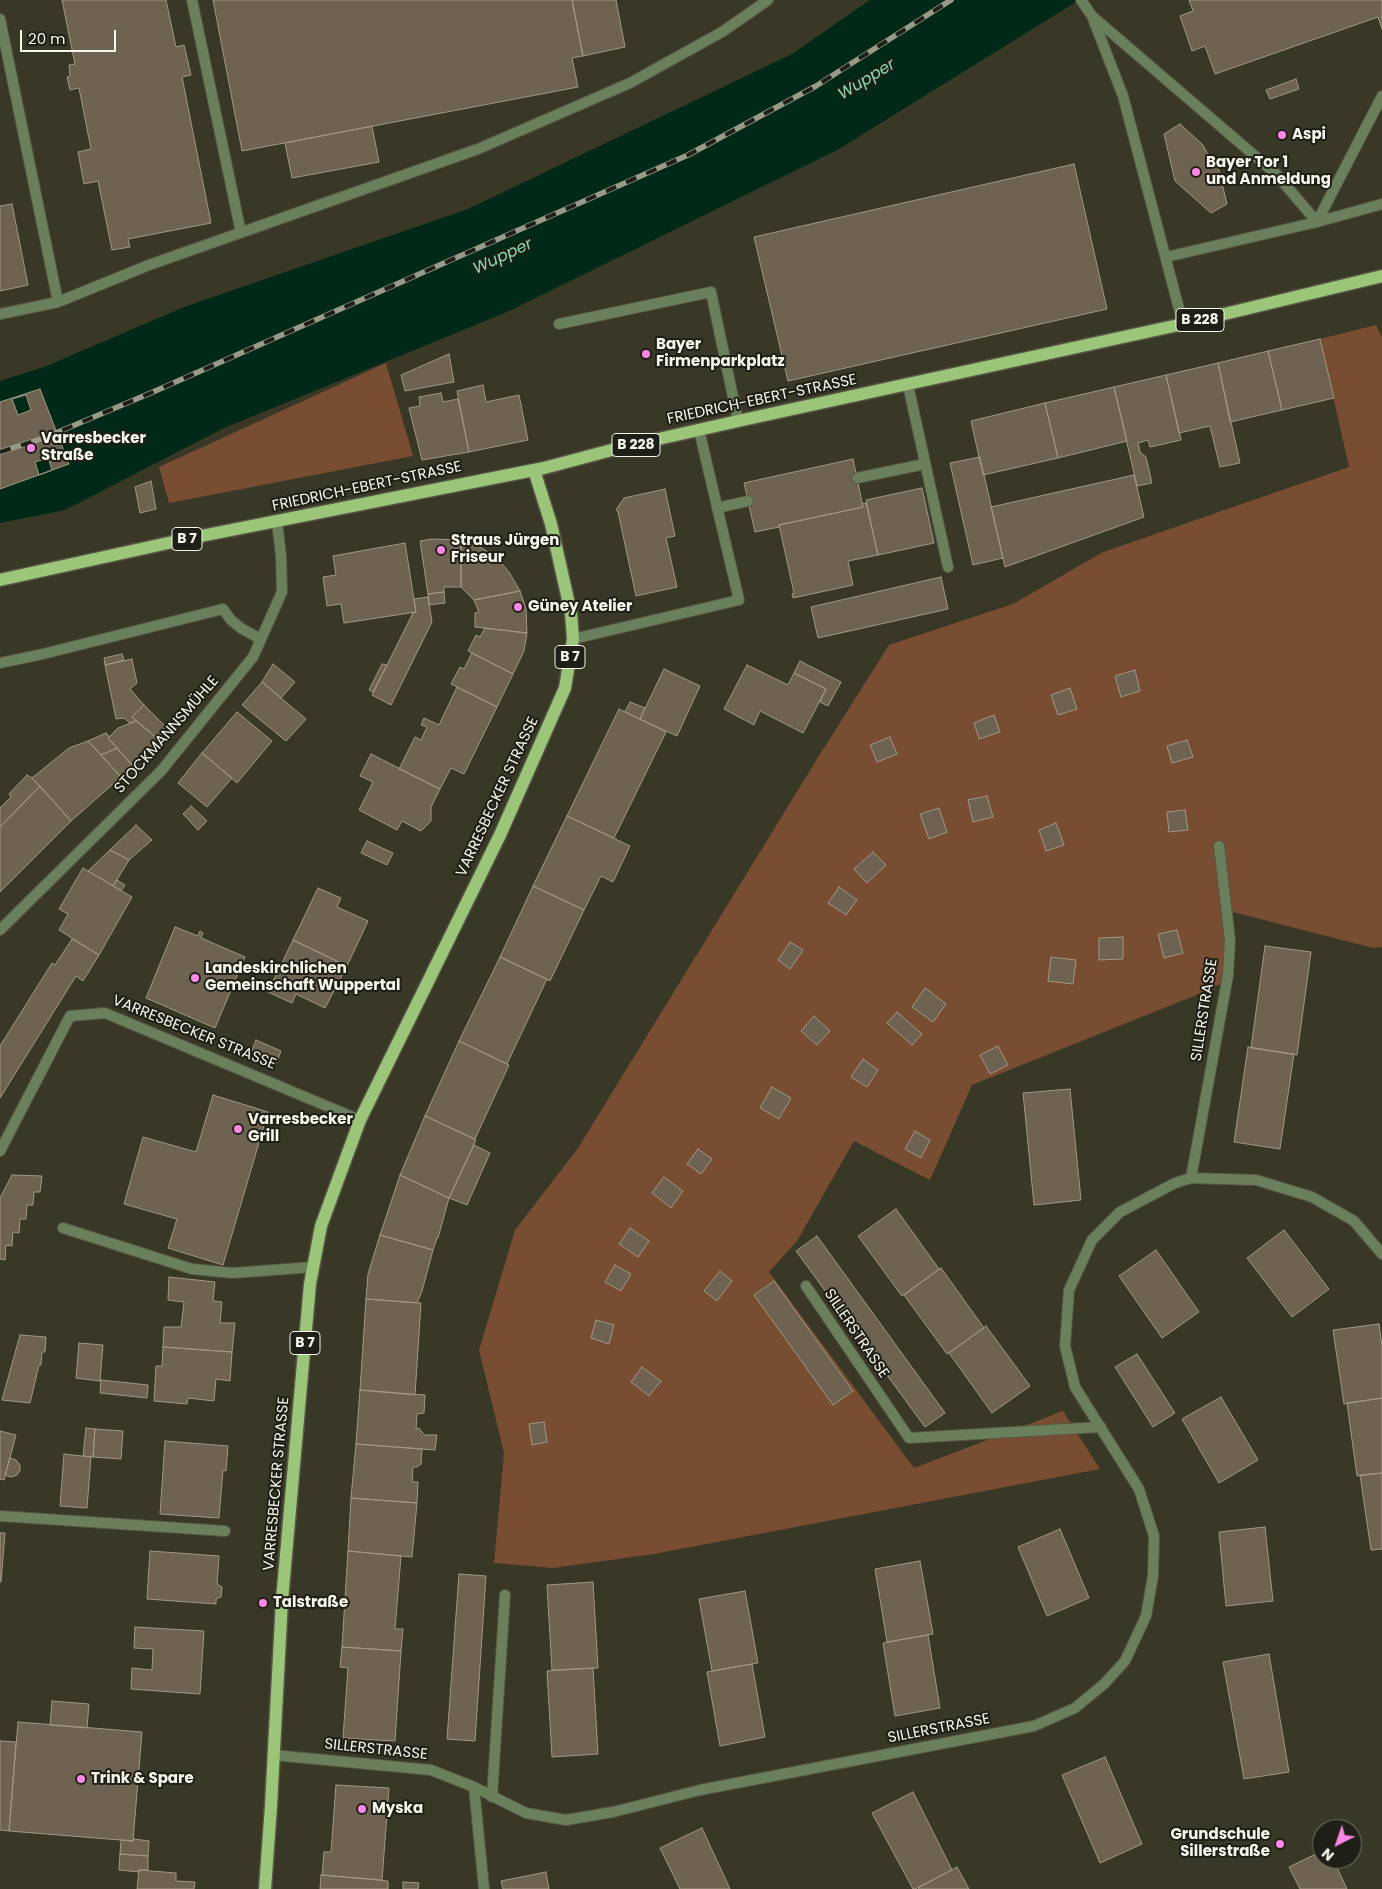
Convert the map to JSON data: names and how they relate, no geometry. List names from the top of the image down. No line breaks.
{"streets":{"main road":["B 228","FRIEDRICH-EBERT-STRASSE","B 7","VARRESBECKER STRASSE"],"street":["STOCKMANNSMÜHLE","SILLERSTRASSE"]},"crossings":[["FRIEDRICH-EBERT-STRASSE","STOCKMANNSMÜHLE"],["FRIEDRICH-EBERT-STRASSE","VARRESBECKER STRASSE"],["VARRESBECKER STRASSE","SILLERSTRASSE"]],"water":["Wupper"],"places":["Aspi","Bayer Tor 1 und Anmeldung","Bayer Firmenparkplatz","Varresbecker Straße","Straus Jürgen Friseur","Güney Atelier","Landeskirchlichen Gemeinschaft Wuppertal","Varresbecker Grill","Talstraße","Trink & Spare","Myska","Grundschule Sillerstraße"],"scale_bar":"20 m","north":"bottom left"}
